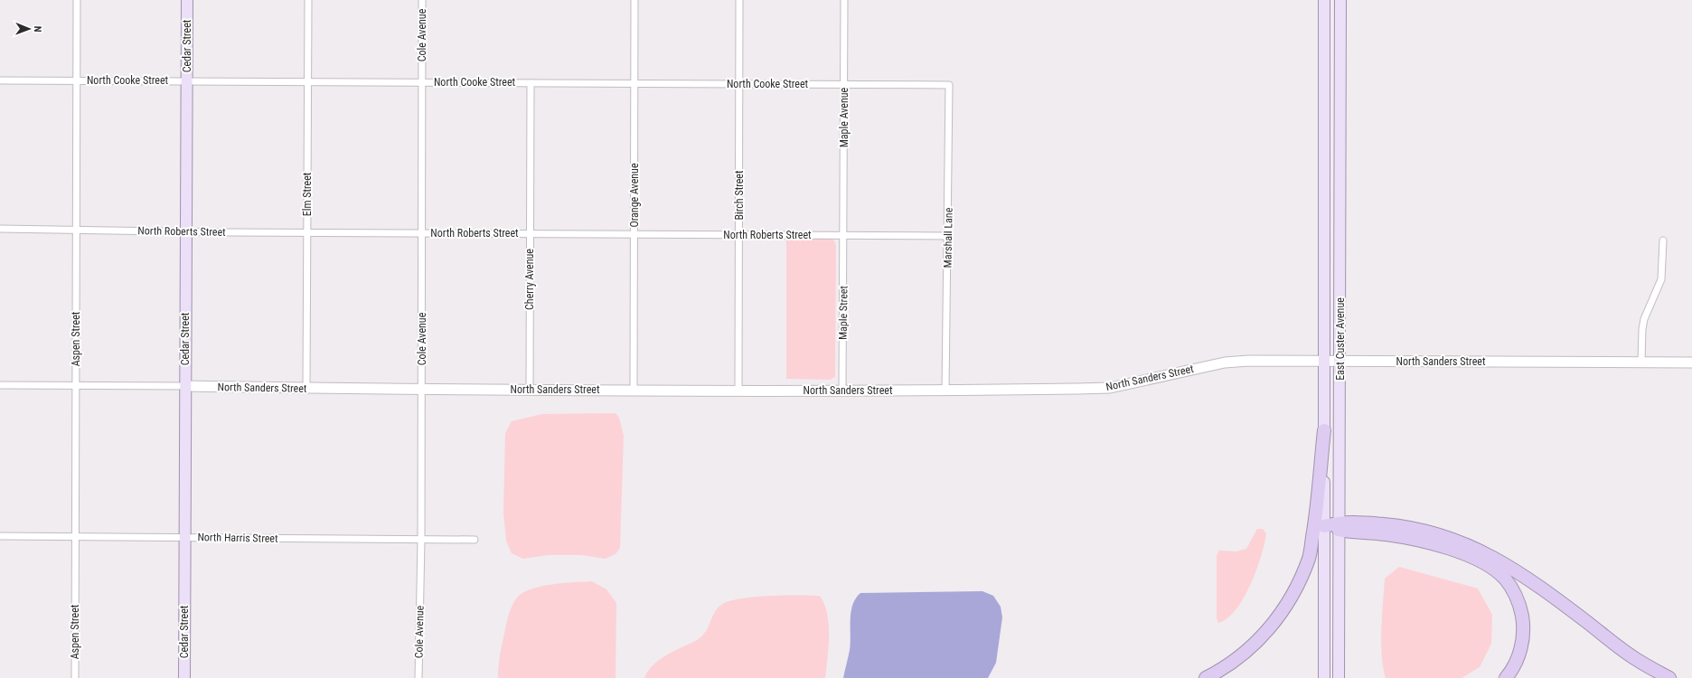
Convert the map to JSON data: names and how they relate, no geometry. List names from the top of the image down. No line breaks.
{"streets":{"main road":["Cedar Street","East Custer Avenue"],"street":["Cole Avenue","North Cooke Street","Maple Avenue","Elm Street","Orange Avenue","Birch Street","North Roberts Street","Marshall Lane","Cherry Avenue","Maple Street","Aspen Street","North Sanders Street","North Harris Street"]},"crossings":[["Cole Avenue","North Cooke Street"],["Cole Avenue","North Roberts Street"],["Cole Avenue","North Sanders Street"],["Cole Avenue","North Harris Street"],["Cedar Street","North Cooke Street"],["Cedar Street","North Roberts Street"],["Cedar Street","North Sanders Street"],["Cedar Street","North Harris Street"],["North Cooke Street","Maple Avenue"],["North Cooke Street","Elm Street"],["North Cooke Street","Orange Avenue"],["North Cooke Street","Birch Street"],["North Cooke Street","Marshall Lane"],["North Cooke Street","Cherry Avenue"],["North Cooke Street","Aspen Street"],["Maple Avenue","North Roberts Street"],["Maple Avenue","Maple Street"],["Elm Street","North Roberts Street"],["Elm Street","North Sanders Street"],["Orange Avenue","North Roberts Street"],["Orange Avenue","North Sanders Street"],["Birch Street","North Roberts Street"],["Birch Street","North Sanders Street"],["North Roberts Street","Marshall Lane"],["North Roberts Street","Cherry Avenue"],["North Roberts Street","Maple Street"],["North Roberts Street","Aspen Street"],["Marshall Lane","North Sanders Street"],["Cherry Avenue","North Sanders Street"],["Maple Street","North Sanders Street"],["Aspen Street","North Sanders Street"],["Aspen Street","North Harris Street"],["East Custer Avenue","North Sanders Street"]],"north":"right"}
